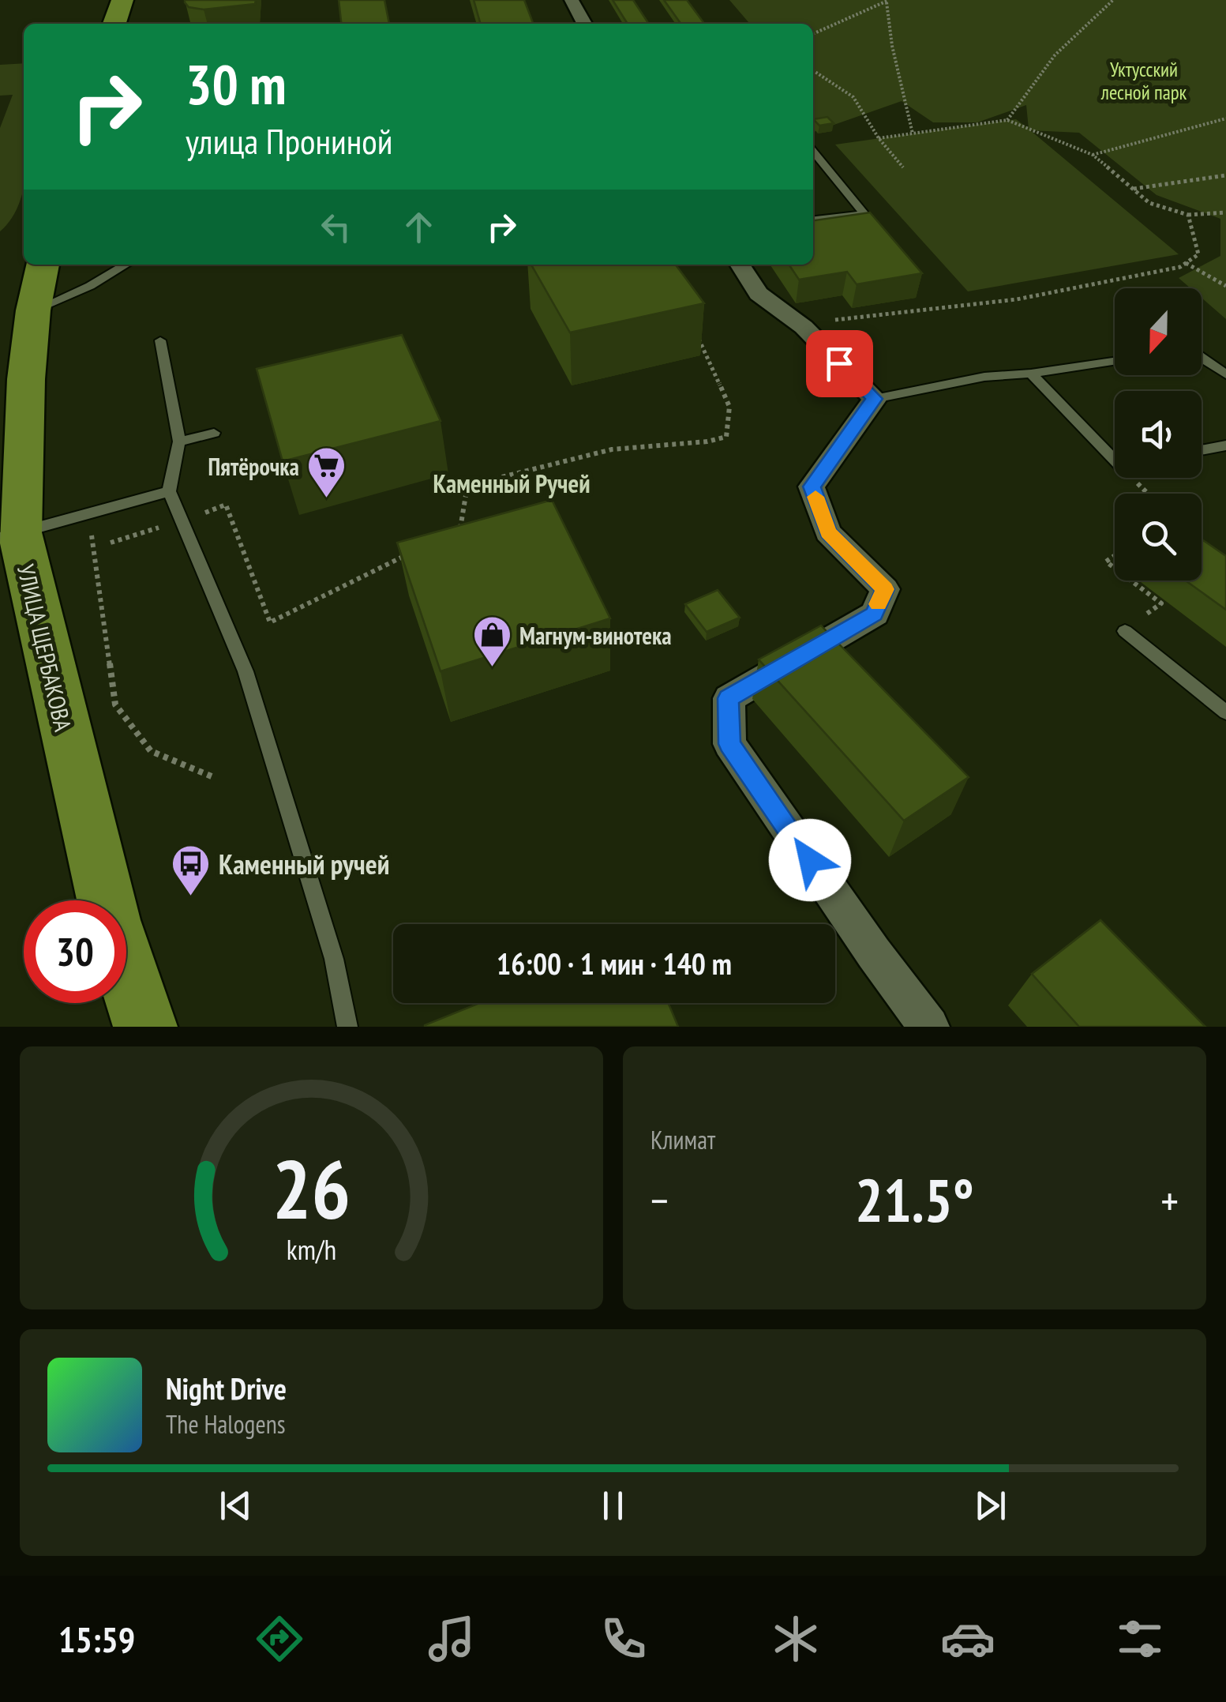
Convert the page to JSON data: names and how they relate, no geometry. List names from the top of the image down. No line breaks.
{"streets":{"main road":["УЛИЦА ЩЕРБАКОВА"]},"districts":["Каменный Ручей"],"parks":["Уктусский лесной парк"],"places":{"supermarket":["Пятёрочка"],"shop":["Магнум-винотека"],"bus stop":["Каменный ручей"]},"north":"bottom","page":{"turn":["30 m","улица Прониной"],"limit":"30","trip":"16:00 · 1 мин · 140 m","tile":"Климат","heat":["−","21.5°","+"],"song":["Night Drive","The Halogens"],"tabs":"15:59","gauge":["26","km/h"]}}
